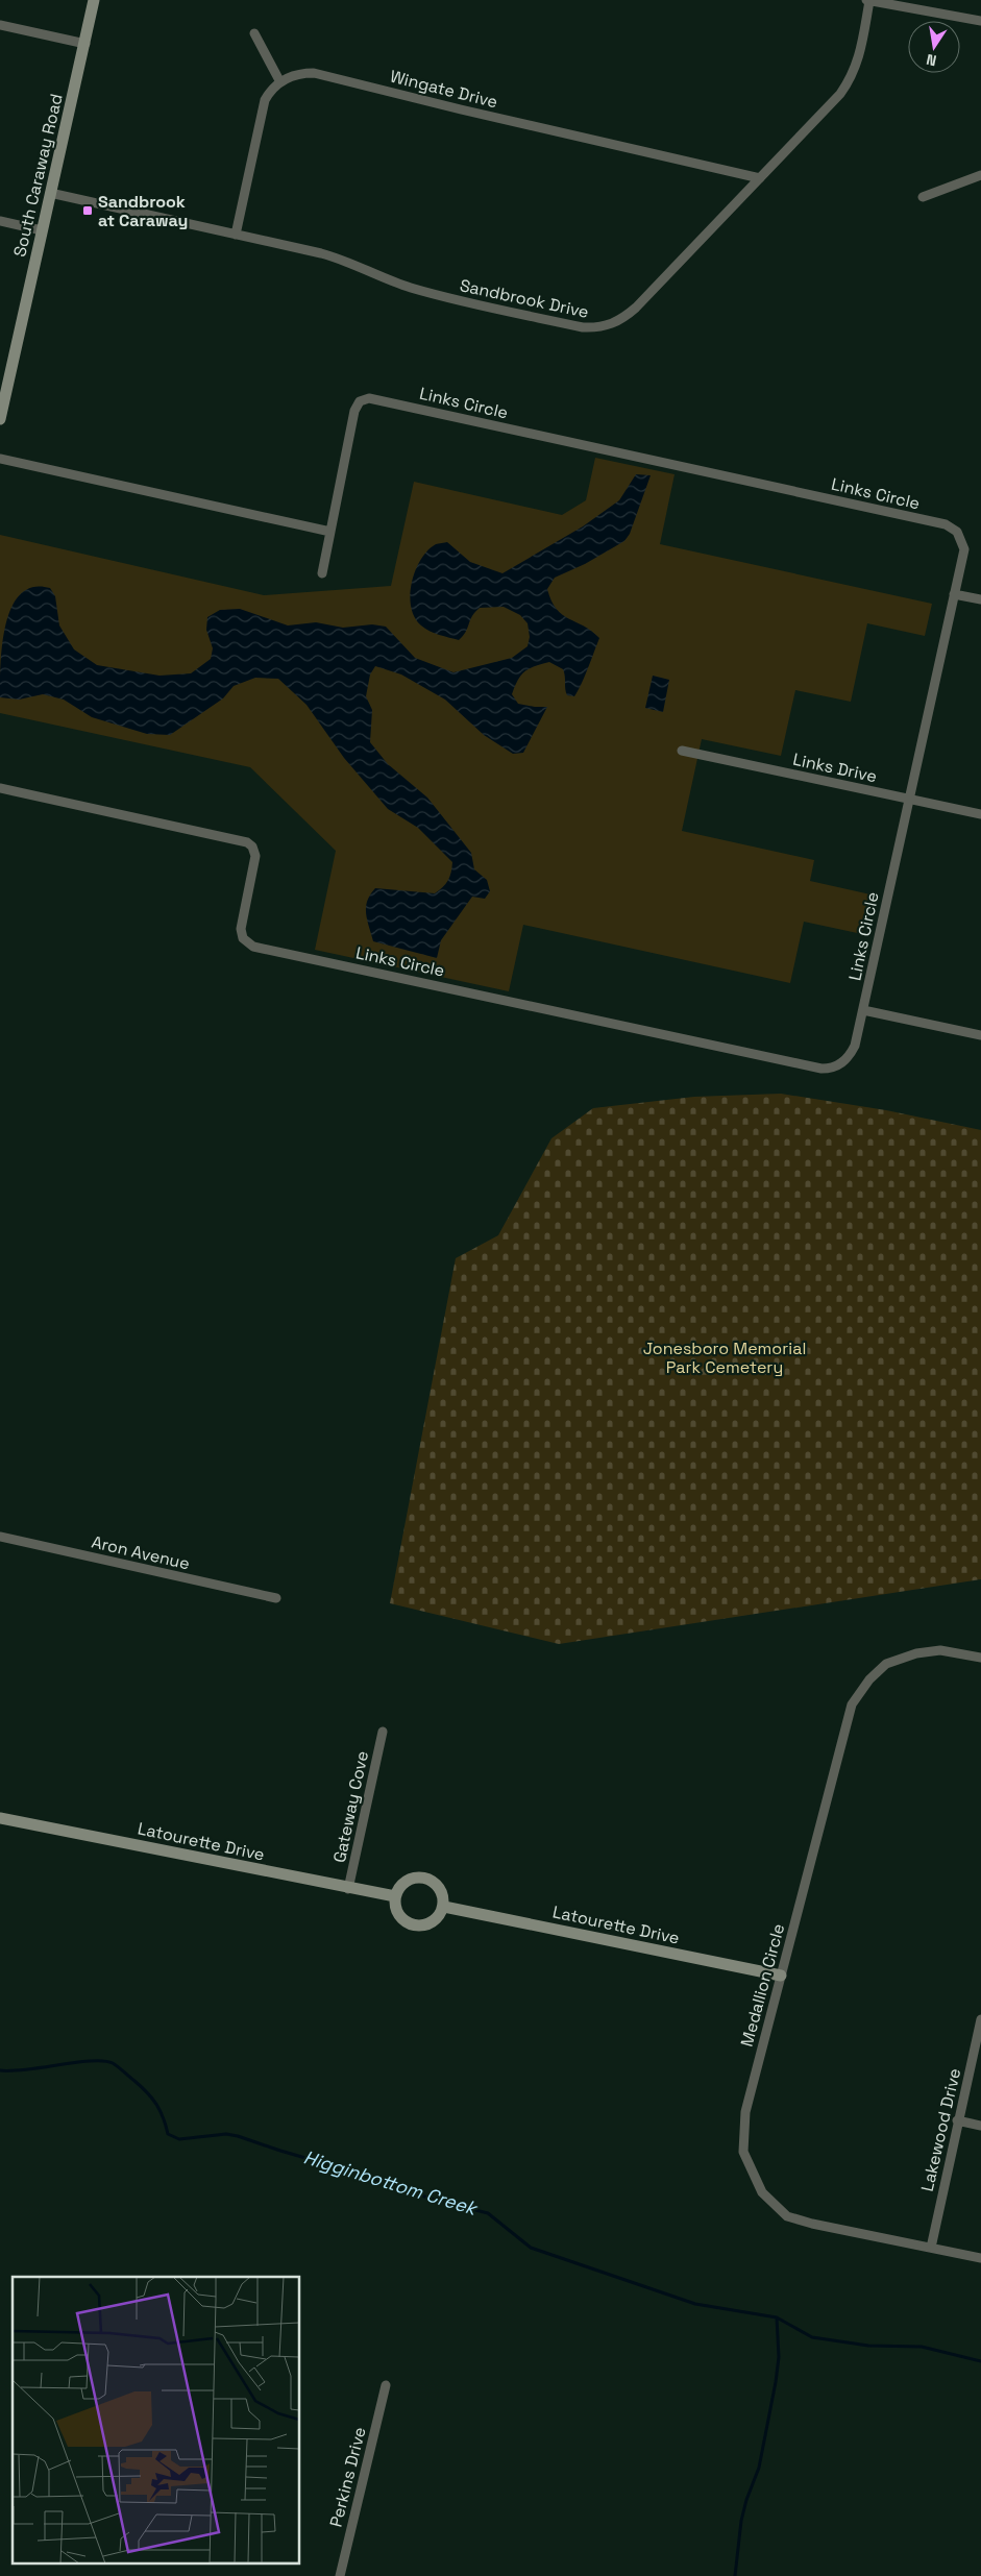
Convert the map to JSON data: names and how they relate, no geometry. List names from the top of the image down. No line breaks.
{"streets":{"street":["Wingate Drive","South Caraway Road","Sandbrook Drive","Links Circle","Links Drive","Aron Avenue","Gateway Cove","Latourette Drive","Medallion Circle","Lakewood Drive","Perkins Drive"]},"crossings":[["Wingate Drive","Sandbrook Drive"],["South Caraway Road","Sandbrook Drive"],["Links Circle","Links Drive"],["Gateway Cove","Latourette Drive"],["Latourette Drive","Medallion Circle"],["Medallion Circle","Lakewood Drive"]],"water":["Higginbottom Creek"],"parks":["Jonesboro Memorial Park Cemetery"],"places":{"transit":["Sandbrook at Caraway"]},"north":"bottom"}
